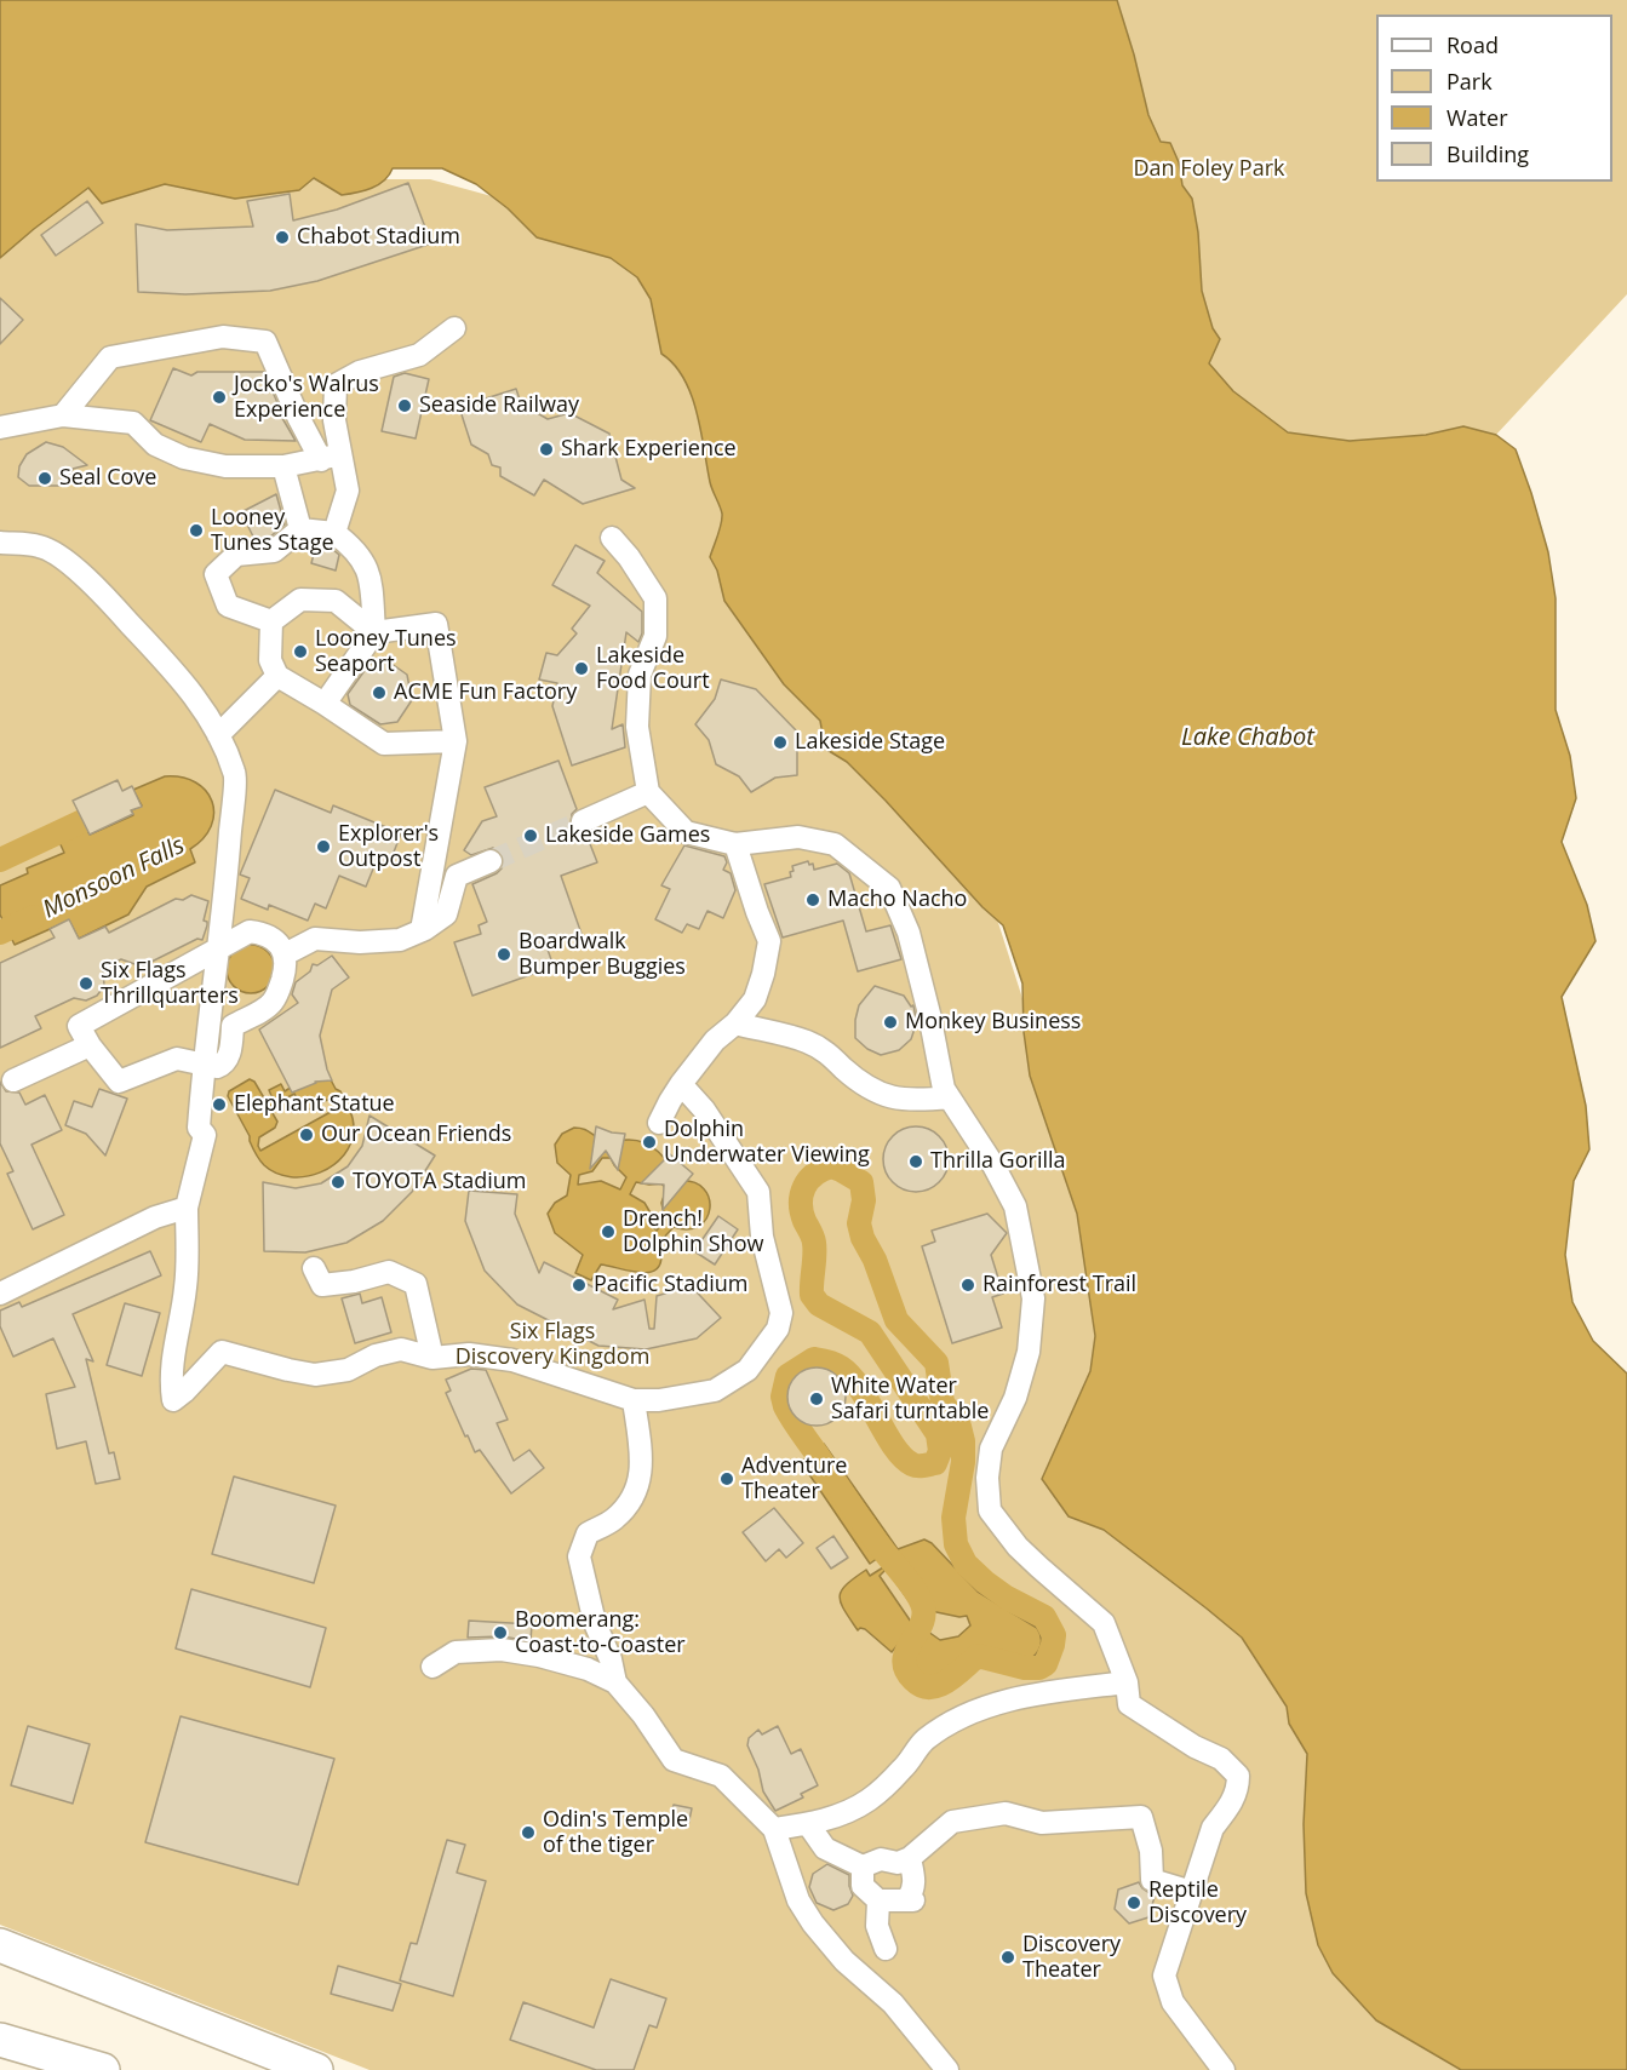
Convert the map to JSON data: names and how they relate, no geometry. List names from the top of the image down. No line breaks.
{"water":["Lake Chabot","Monsoon Falls"],"parks":["Dan Foley Park","Six Flags Discovery Kingdom"],"places":["Chabot Stadium","Jocko's Walrus Experience","Seaside Railway","Shark Experience","Seal Cove","Looney Tunes Stage","Looney Tunes Seaport","Lakeside Food Court","ACME Fun Factory","Lakeside Stage","Lakeside Games","Explorer's Outpost","Macho Nacho","Boardwalk Bumper Buggies","Six Flags Thrillquarters","Monkey Business","Elephant Statue","Our Ocean Friends","Dolphin Underwater Viewing","Thrilla Gorilla","TOYOTA Stadium","Drench! Dolphin Show","Pacific Stadium","Rainforest Trail","White Water Safari turntable","Adventure Theater","Boomerang: Coast-to-Coaster","Odin's Temple of the tiger","Reptile Discovery","Discovery Theater"],"legend":["Road","Park","Water","Building"]}
